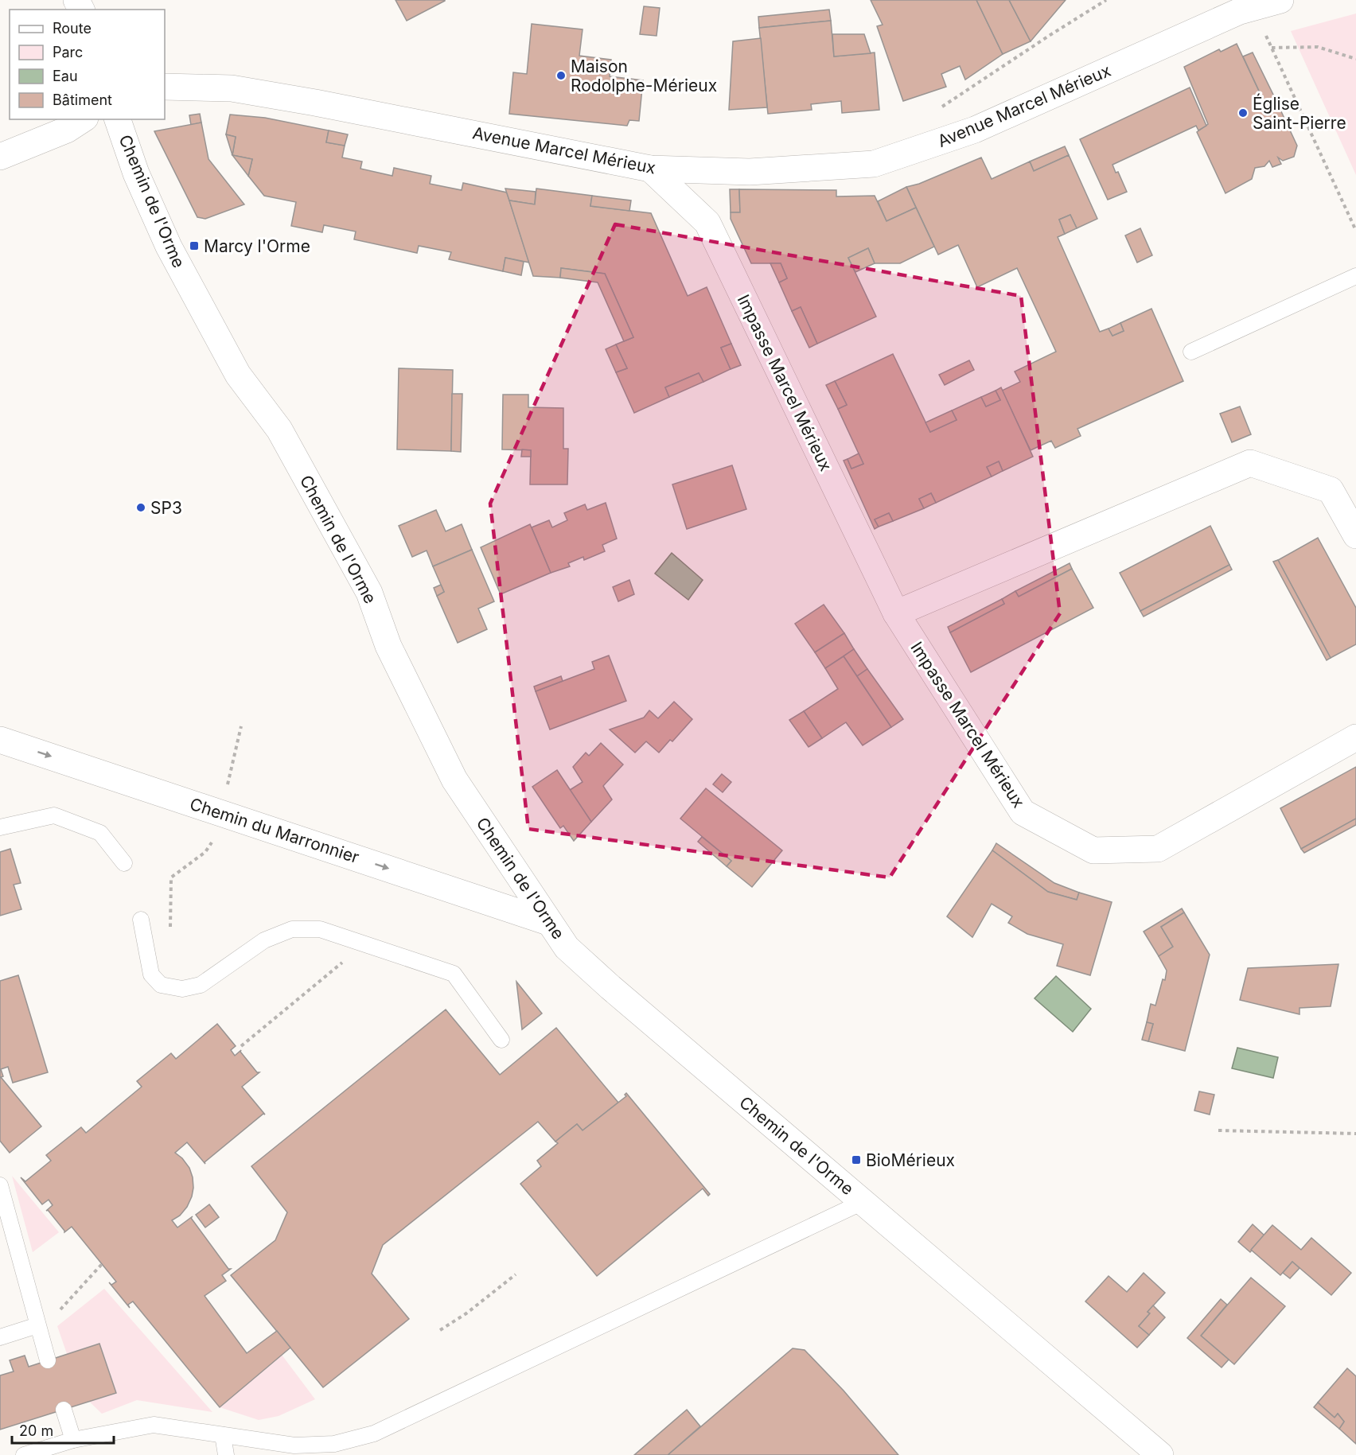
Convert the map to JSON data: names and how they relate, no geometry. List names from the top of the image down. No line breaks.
{"streets":{"street":["Avenue Marcel Mérieux","Chemin de l'Orme","Impasse Marcel Mérieux","Chemin du Marronnier"]},"crossings":[["Avenue Marcel Mérieux","Impasse Marcel Mérieux"],["Chemin de l'Orme","Chemin du Marronnier"]],"one_way":["Chemin du Marronnier"],"places":{"other":["Maison Rodolphe-Mérieux","Église Saint-Pierre","SP3"],"transit":["Marcy l'Orme","BioMérieux"]},"legend":["Route","Parc","Eau","Bâtiment"],"scale_bar":"20 m"}
